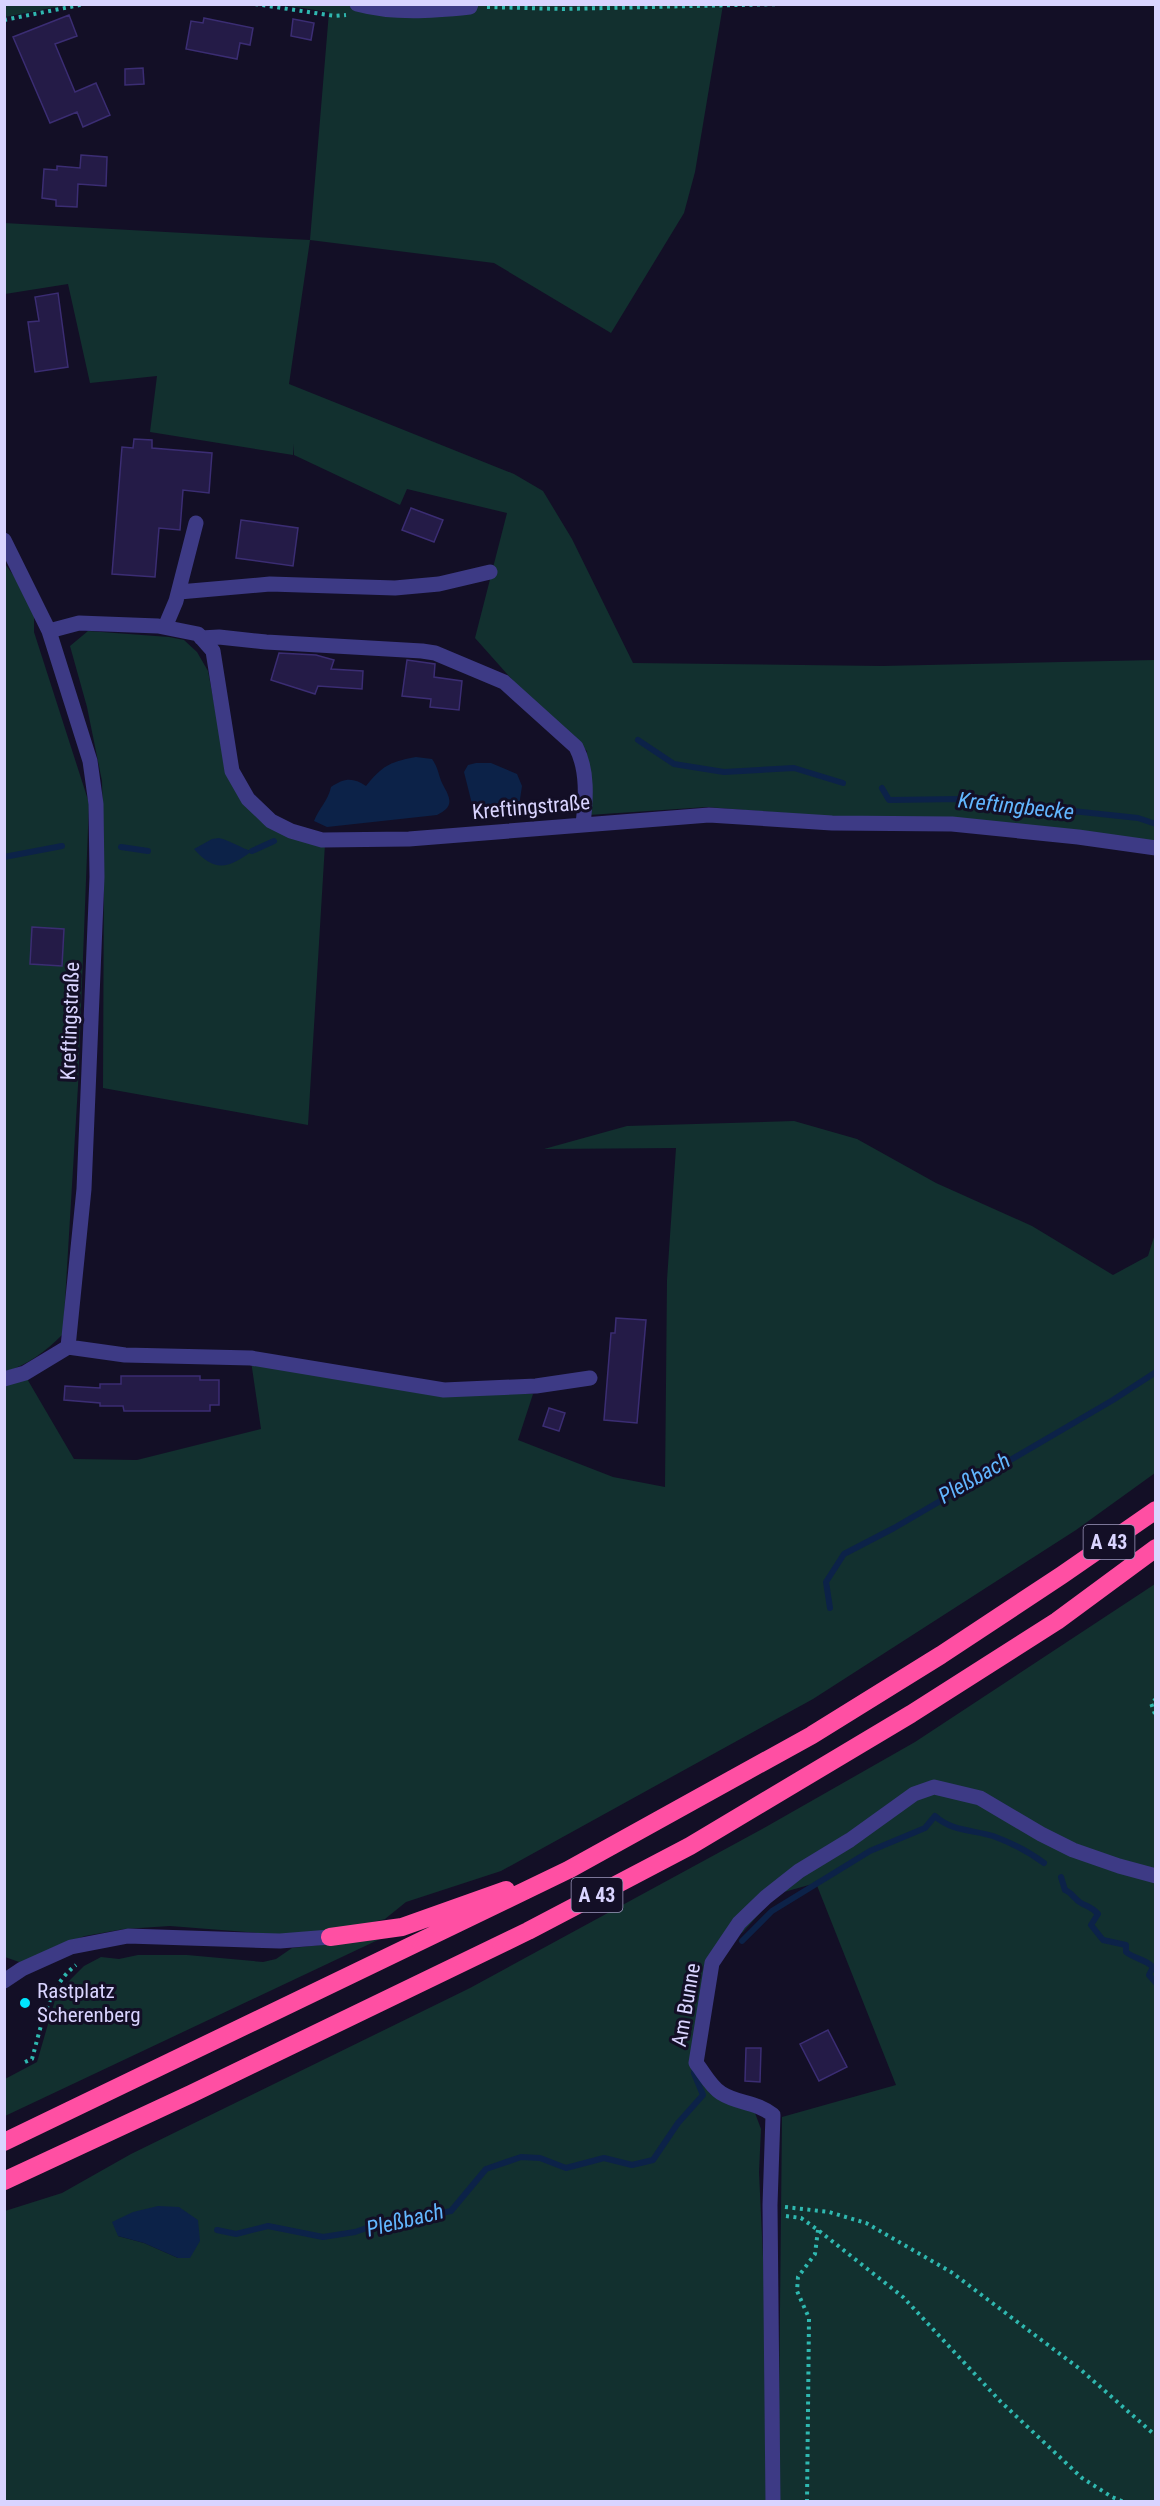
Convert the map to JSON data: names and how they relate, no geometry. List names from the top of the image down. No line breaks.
{"streets":{"highway":["A 43"],"street":["Kreftingstraße","Am Bunne"]},"water":["Kreftingbecke","Pleßbach"],"places":["Rastplatz Scherenberg"]}
